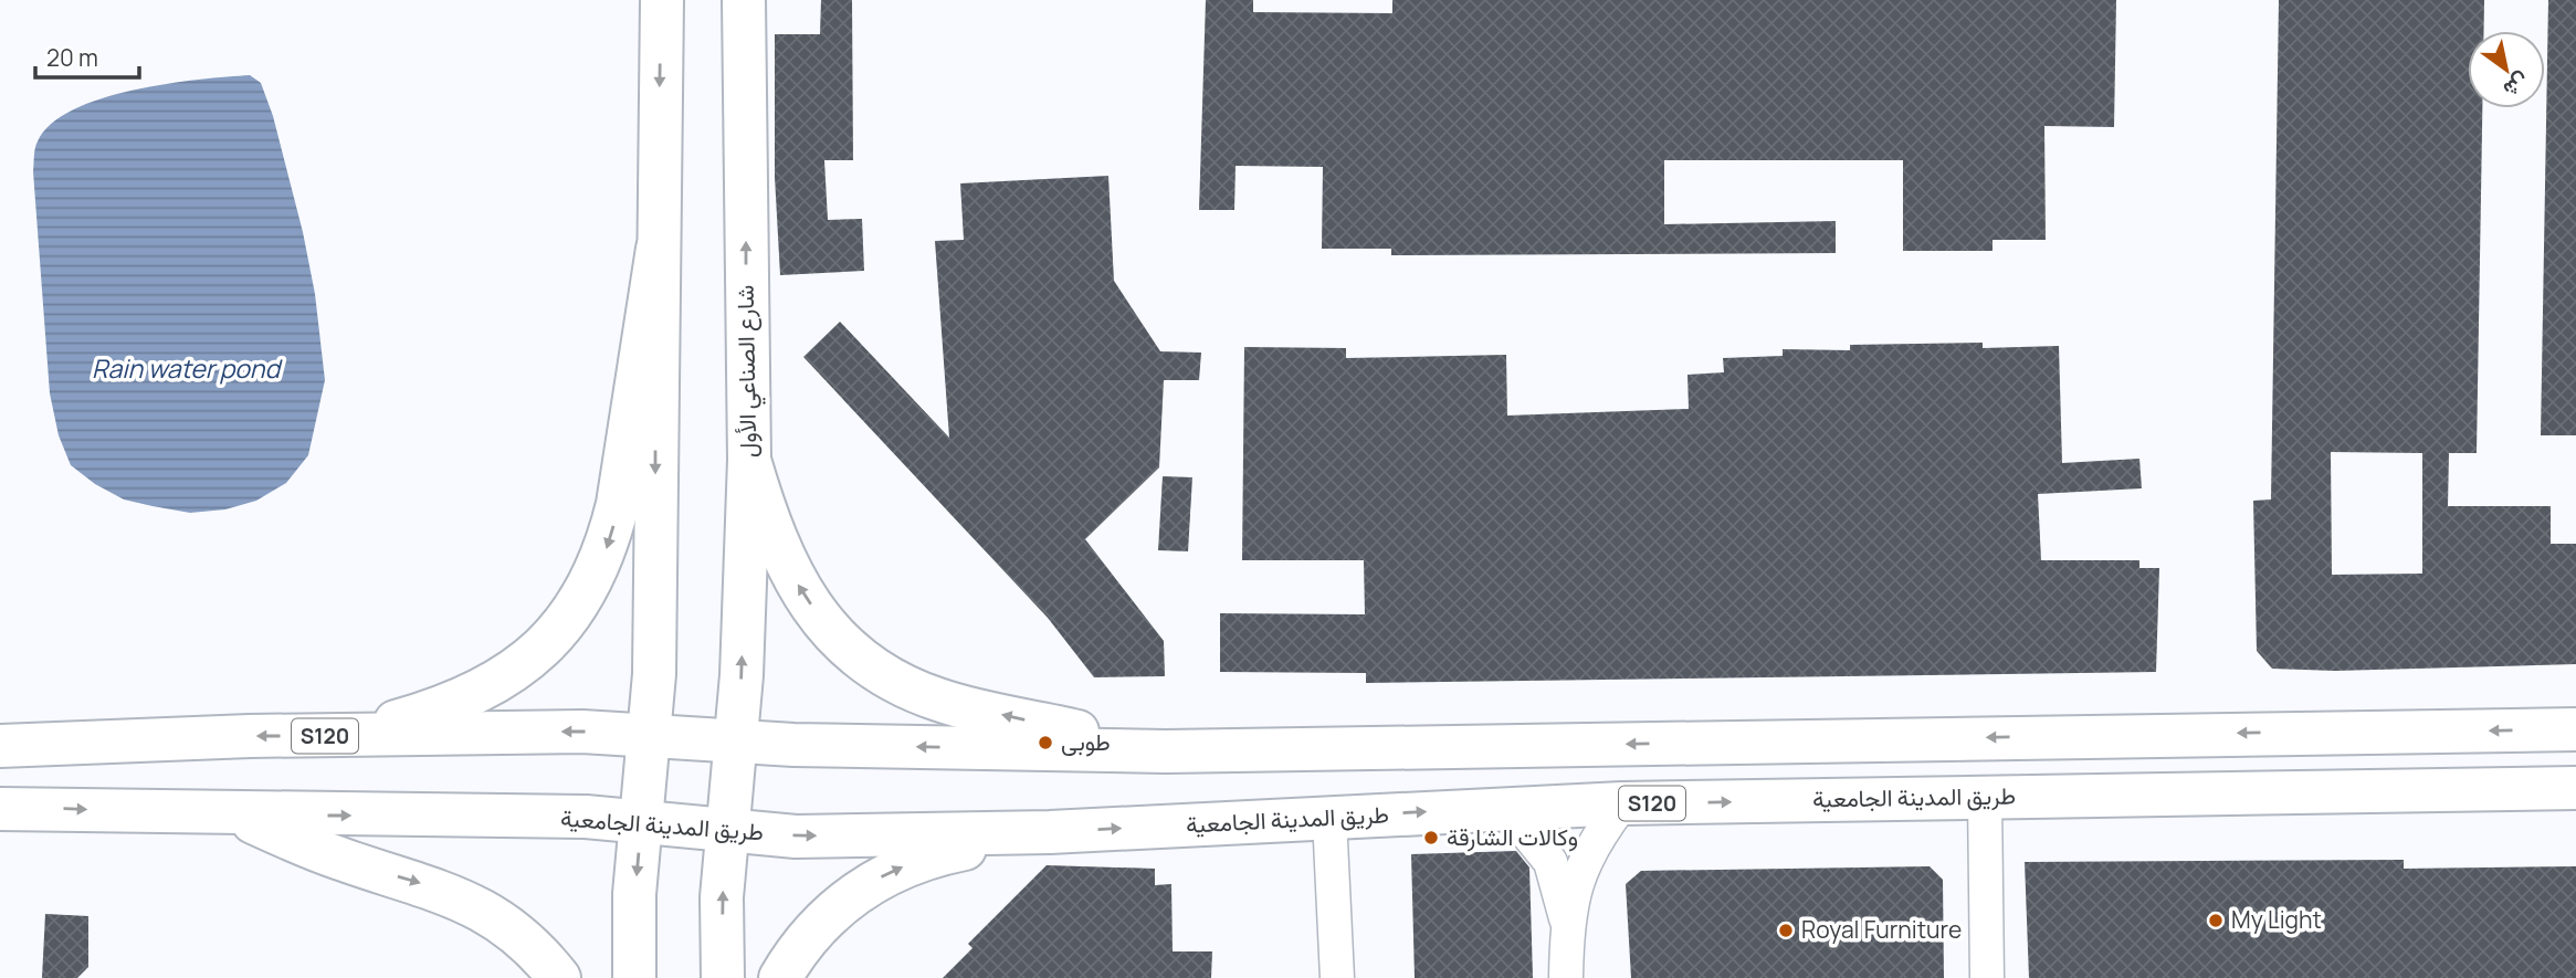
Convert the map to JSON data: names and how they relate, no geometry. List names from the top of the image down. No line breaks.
{"streets":{"main road":["شارع الصناعي الأول","S120","طريق المدينة الجامعية"]},"crossings":[["شارع الصناعي الأول","S120"],["شارع الصناعي الأول","طريق المدينة الجامعية"]],"water":["Rain water pond"],"places":["طوبى","وكالات الشارقة","My Light","Royal Furniture"],"scale_bar":"20 m","north":"bottom right"}
